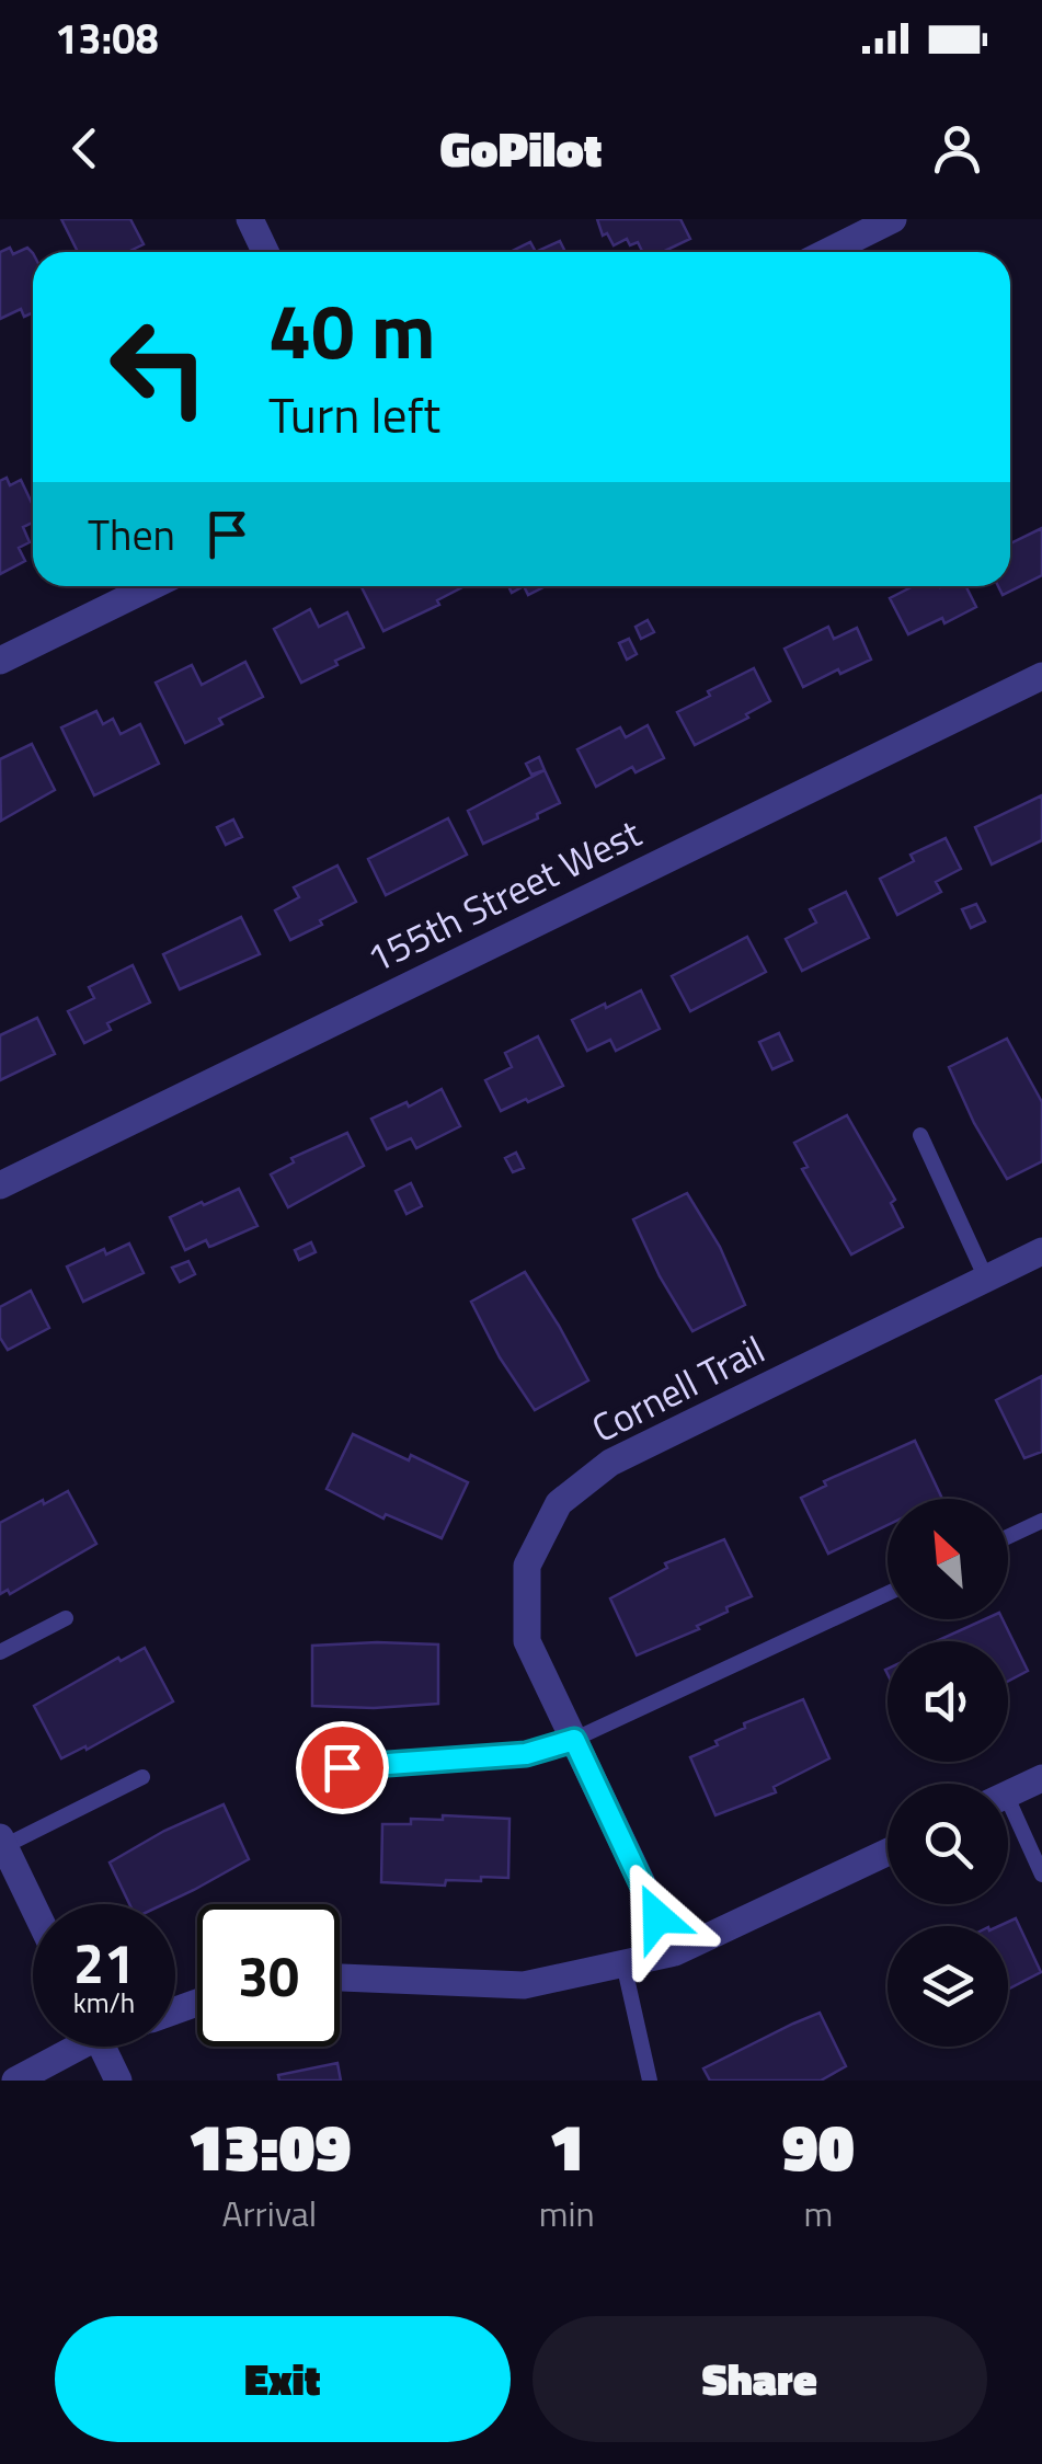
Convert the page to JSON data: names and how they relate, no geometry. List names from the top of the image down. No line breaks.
{"streets":{"street":["155th Street West","Cornell Trail"]},"north":"top left","page":{"status":"13:08","header":"GoPilot","turn":["40 m","Turn left"],"then":"Then","speed":"21 km/h","limit":"30","eta":["13:09","Arrival","1","min","90","m"],"buttons":["Exit","Share"]}}
